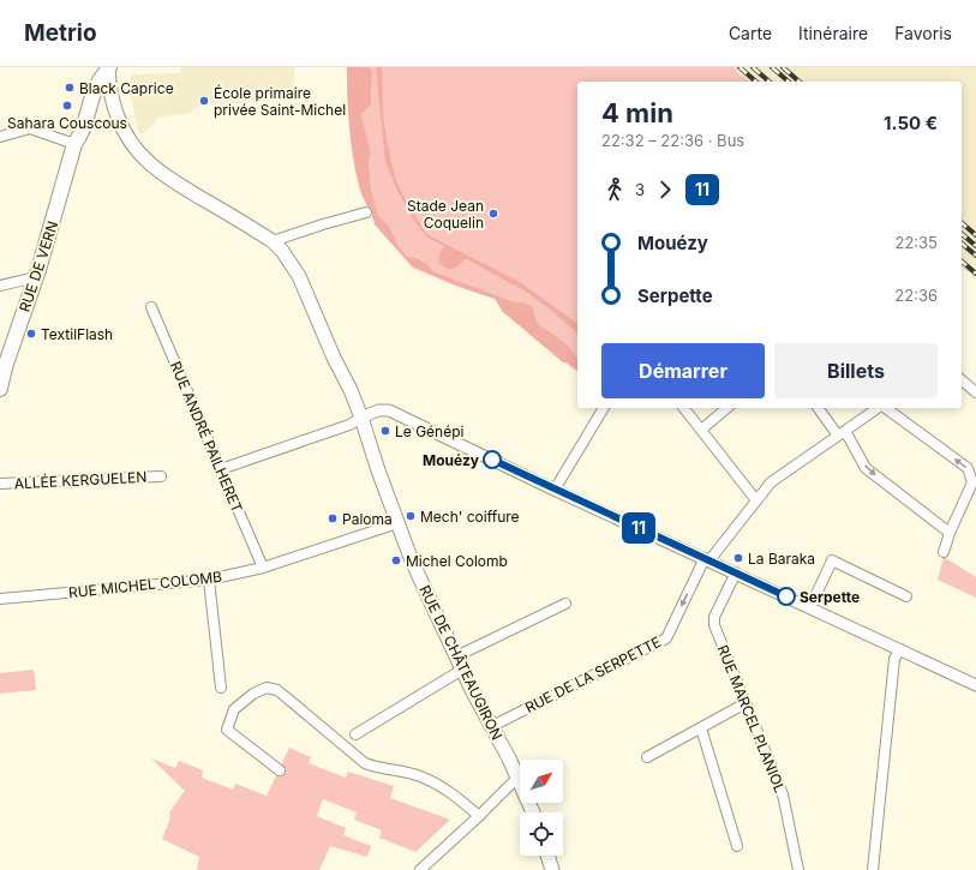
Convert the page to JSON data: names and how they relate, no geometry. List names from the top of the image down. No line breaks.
{"streets":{"main road":["RUE DE VERN","RUE DE CHÂTEAUGIRON"],"street":["RUE ANDRÉ PAILHERET","ALLÉE KERGUELEN","RUE MICHEL COLOMB","RUE DE LA SERPETTE","RUE MARCEL PLANIOL"]},"crossings":[["RUE DE VERN","RUE DE CHÂTEAUGIRON"],["RUE ANDRÉ PAILHERET","RUE MICHEL COLOMB"],["RUE MICHEL COLOMB","RUE DE CHÂTEAUGIRON"],["RUE DE CHÂTEAUGIRON","RUE DE LA SERPETTE"]],"places":["Black Caprice","École primaire privée Saint-Michel","Sahara Couscous","Stade Jean Coquelin","TextilFlash","Le Génépi","Mouézy","Mech' coiffure","Paloma","La Baraka","Michel Colomb","Serpette"],"lines":["bus line 11"],"north":"top right","page":{"header":"Metrio","nav":["Carte","Itinéraire","Favoris"],"on_map":"11","heading":["4 min","22:32 – 22:36 · Bus","1.50 €"],"legs":["3","11"],"list":[{"name":"Mouézy","value":"22:35"},{"name":"Serpette","value":"22:36"}],"buttons":["Démarrer","Billets"]}}
